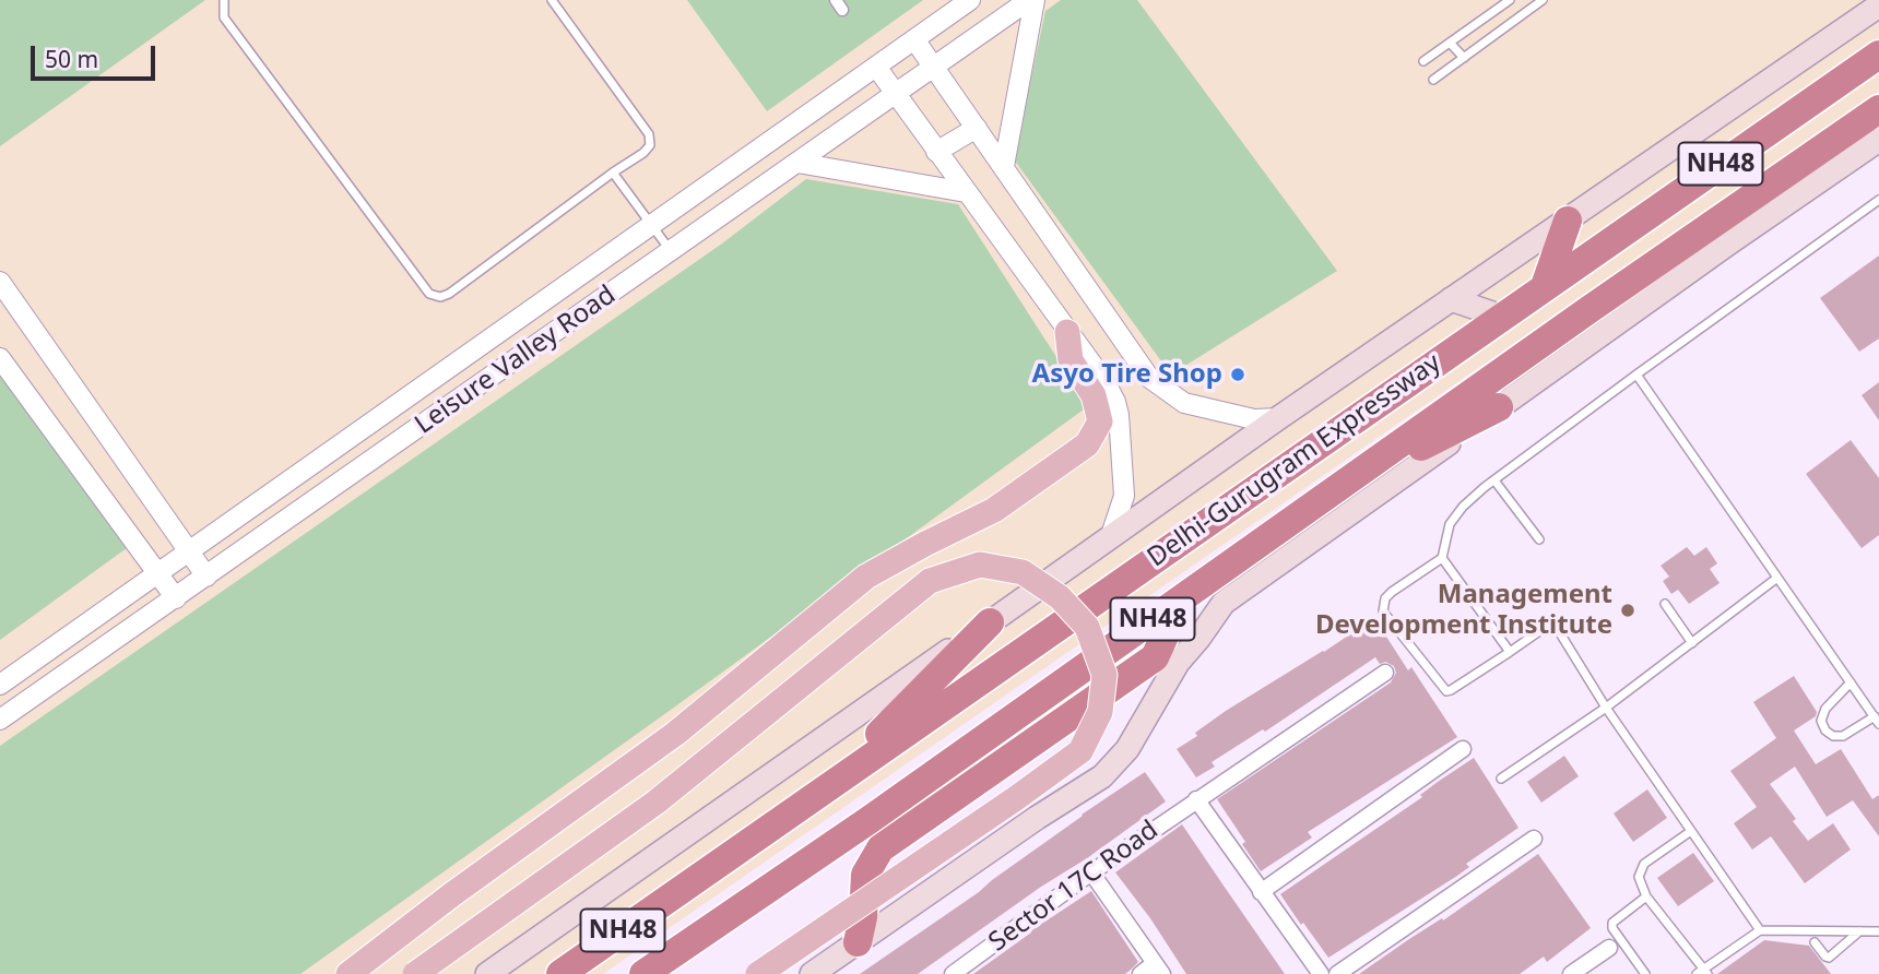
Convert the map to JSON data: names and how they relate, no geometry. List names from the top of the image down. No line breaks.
{"streets":{"highway":["NH48","Delhi-Gurugram Expressway"],"street":["Leisure Valley Road","Sector 17C Road"]},"places":["Asyo Tire Shop","Management Development Institute"],"scale_bar":"50 m"}
